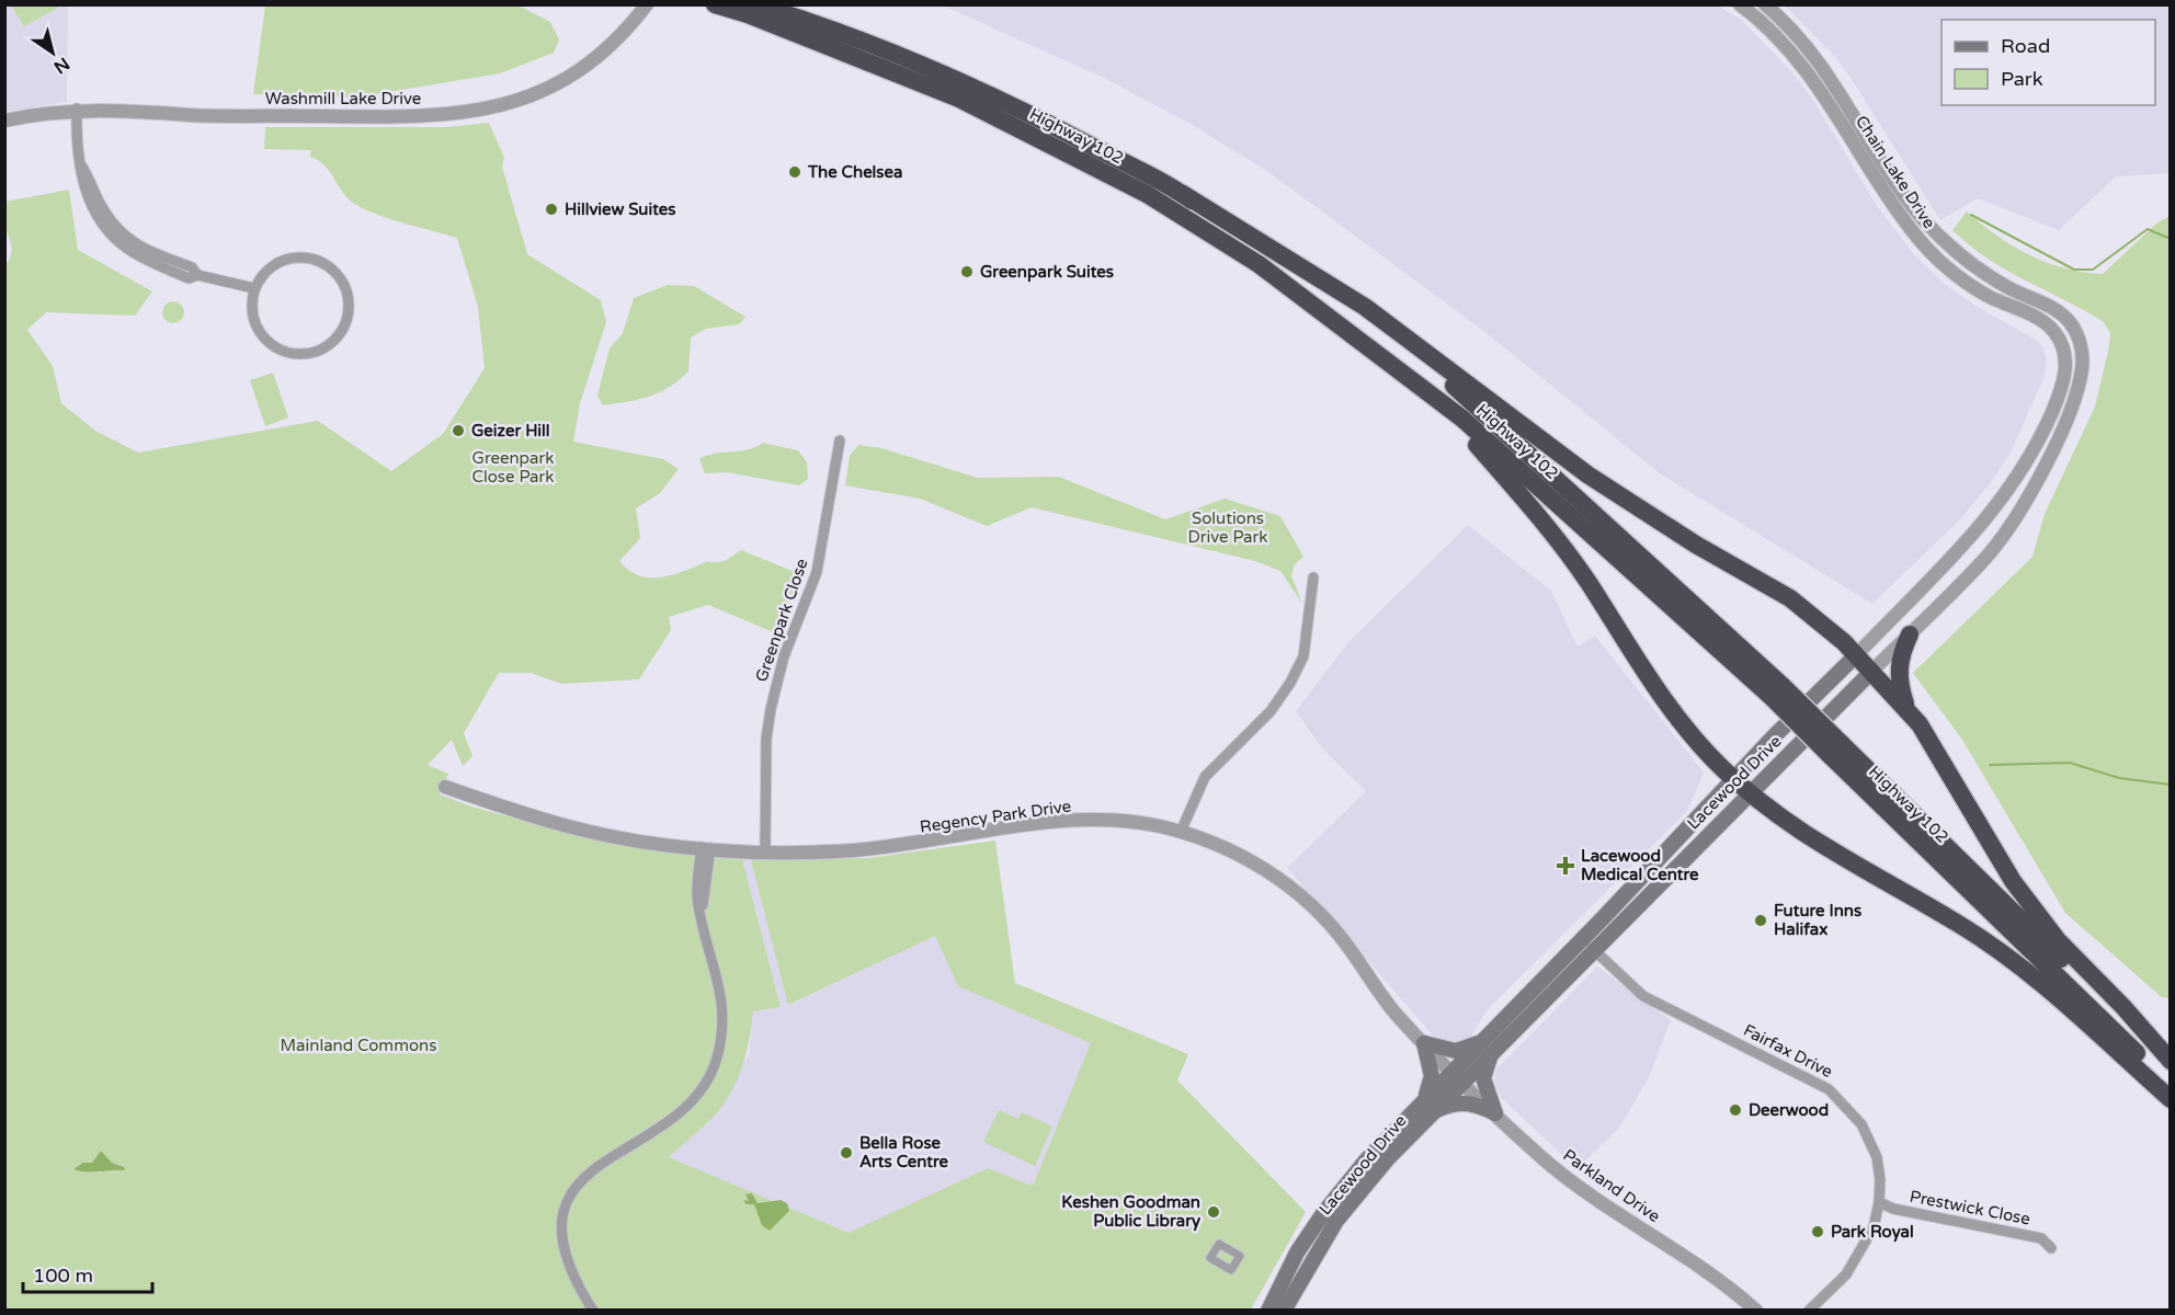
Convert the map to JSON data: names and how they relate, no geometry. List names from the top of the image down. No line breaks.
{"streets":{"highway":["Highway 102"],"main road":["Lacewood Drive"],"street":["Washmill Lake Drive","Chain Lake Drive","Greenpark Close","Regency Park Drive","Fairfax Drive","Parkland Drive","Prestwick Close"]},"crossings":[["Chain Lake Drive","Lacewood Drive"],["Greenpark Close","Regency Park Drive"],["Lacewood Drive","Regency Park Drive"],["Lacewood Drive","Fairfax Drive"],["Lacewood Drive","Parkland Drive"],["Regency Park Drive","Parkland Drive"],["Fairfax Drive","Prestwick Close"]],"parks":["Greenpark Close Park","Solutions Drive Park","Mainland Commons"],"places":{"other":["The Chelsea","Hillview Suites","Greenpark Suites","Geizer Hill","Future Inns Halifax","Deerwood","Bella Rose Arts Centre","Keshen Goodman Public Library","Park Royal"],"health":["Lacewood Medical Centre"]},"legend":["Road","Park"],"scale_bar":"100 m","north":"bottom right"}
